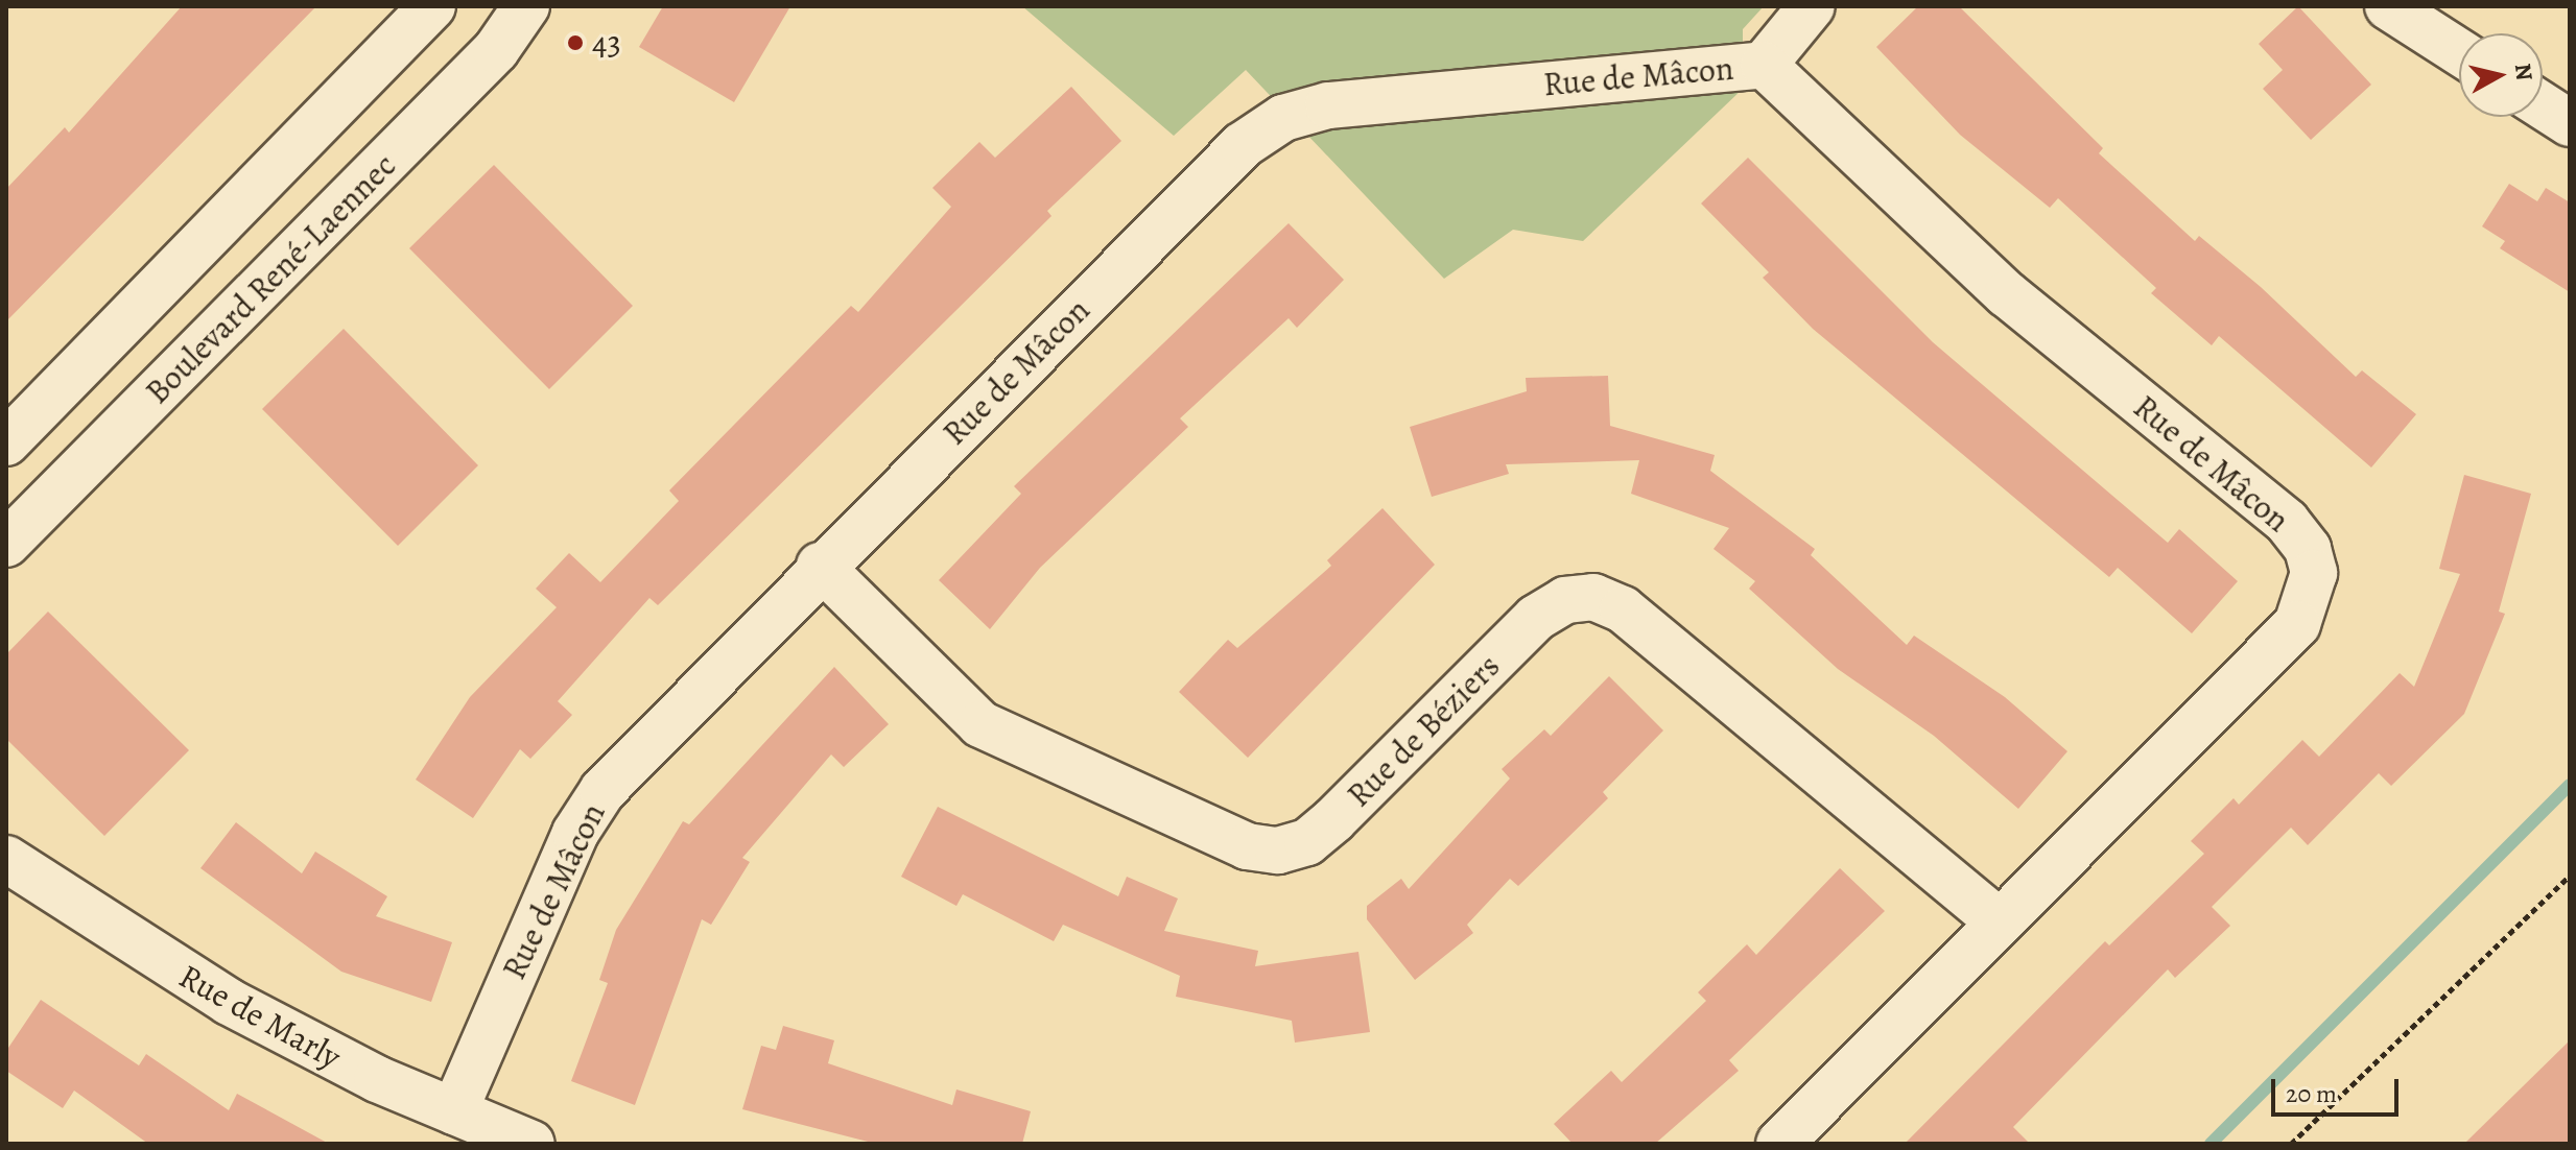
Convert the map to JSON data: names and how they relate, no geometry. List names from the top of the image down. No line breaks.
{"streets":{"street":["Rue de Mâcon","Boulevard René-Laennec","Rue de Béziers","Rue de Marly"]},"crossings":[["Rue de Mâcon","Rue de Béziers"],["Rue de Mâcon","Rue de Marly"]],"places":["43"],"scale_bar":"20 m","north":"right"}
